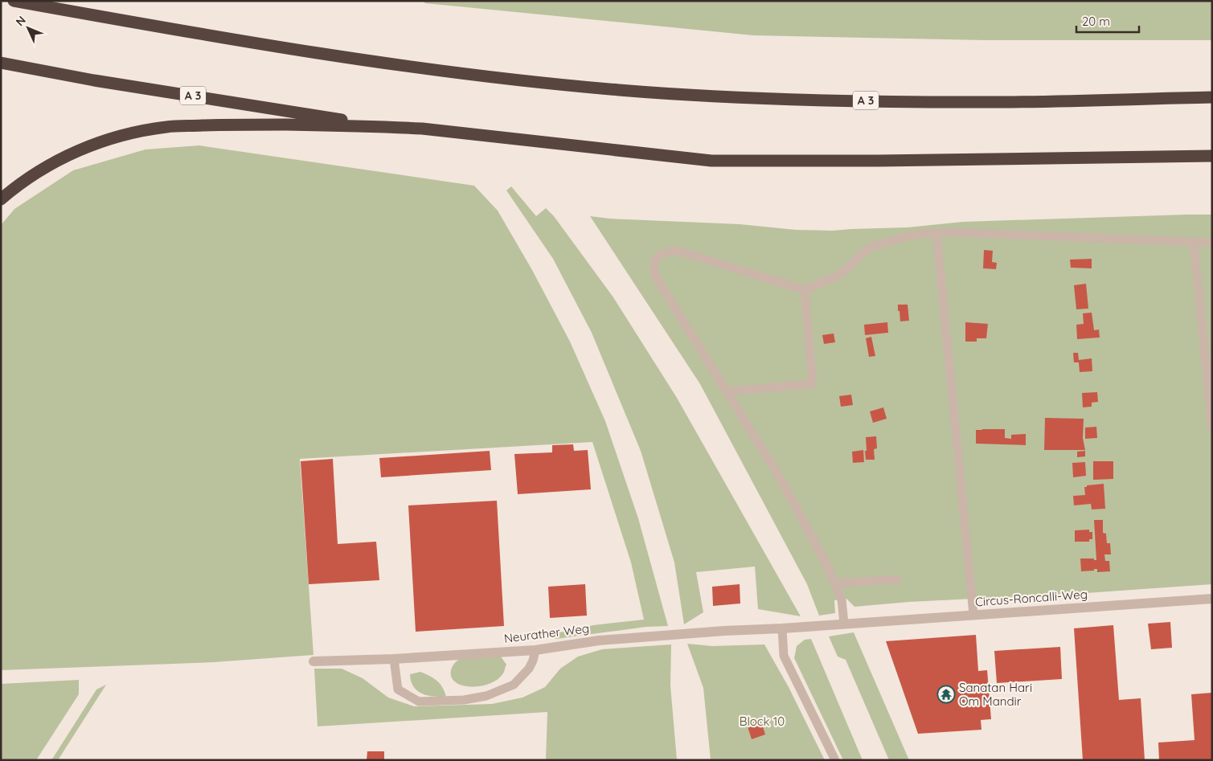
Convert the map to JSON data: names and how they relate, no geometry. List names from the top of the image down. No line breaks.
{"streets":{"highway":["A 3"],"street":["Circus-Roncalli-Weg","Neurather Weg"]},"crossings":[["Circus-Roncalli-Weg","Neurather Weg"]],"parks":["Block 10"],"places":{"temple":["Sanatan Hari Om Mandir"]},"scale_bar":"20 m","north":"top left"}
